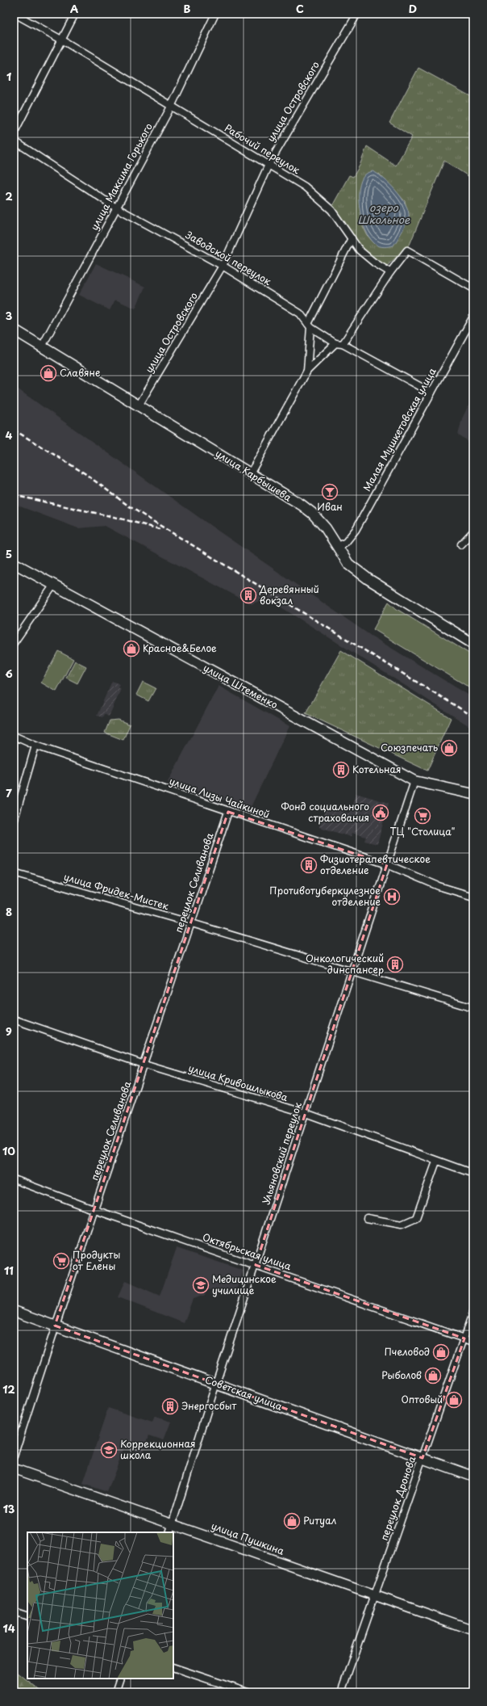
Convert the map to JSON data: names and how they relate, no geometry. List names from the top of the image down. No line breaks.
{"streets":{"main road":["улица Карбышева","улица Штеменко","Советская улица"],"street":["улица Островского","Рабочий переулок","улица Максима Горького","Заводской переулок","Малая Мушкетовская улица","улица Лизы Чайкиной","переулок Селиванова","улица Фридек-Мистек","улица Кривошлыкова","Ульяновский переулок","Октябрьская улица","переулок Дронова","улица Пушкина"]},"crossings":[["улица Островского","Рабочий переулок"],["улица Островского","Заводской переулок"],["улица Островского","улица Карбышева"],["Рабочий переулок","улица Максима Горького"],["улица Максима Горького","Заводской переулок"],["улица Максима Горького","улица Карбышева"],["Заводской переулок","Малая Мушкетовская улица"],["Малая Мушкетовская улица","улица Карбышева"],["улица Штеменко","Ульяновский переулок"],["улица Лизы Чайкиной","переулок Селиванова"],["улица Лизы Чайкиной","Ульяновский переулок"],["переулок Селиванова","улица Фридек-Мистек"],["переулок Селиванова","улица Кривошлыкова"],["переулок Селиванова","Октябрьская улица"],["переулок Селиванова","Советская улица"],["улица Фридек-Мистек","Ульяновский переулок"],["улица Кривошлыкова","Ульяновский переулок"],["Ульяновский переулок","Октябрьская улица"],["Ульяновский переулок","Советская улица"],["Ульяновский переулок","улица Пушкина"],["Октябрьская улица","переулок Дронова"],["Советская улица","переулок Дронова"],["переулок Дронова","улица Пушкина"]],"water":["озеро Школьное"],"places":{"shop":["Славяне","Красное&Белое","Союзпечать","Пчеловод","Рыболов","Оптовый","Ритуал"],"bar":["Иван"],"building":["Деревянный вокзал","Котельная","Физиотерапевтическое отделение","Онкологический динспансер","Энергосбыт"],"public building":["Фонд социального страхования"],"supermarket":["ТЦ \"Столица\"","Продукты от Елены"],"hospital":["Противотуберкулезное отделение"],"school or university":["Медицинское училище","Коррекционная школа"]},"grid":{"columns":["A","B","C","D"],"rows":["1","2","3","4","5","6","7","8","9","10","11","12","13","14"]}}
